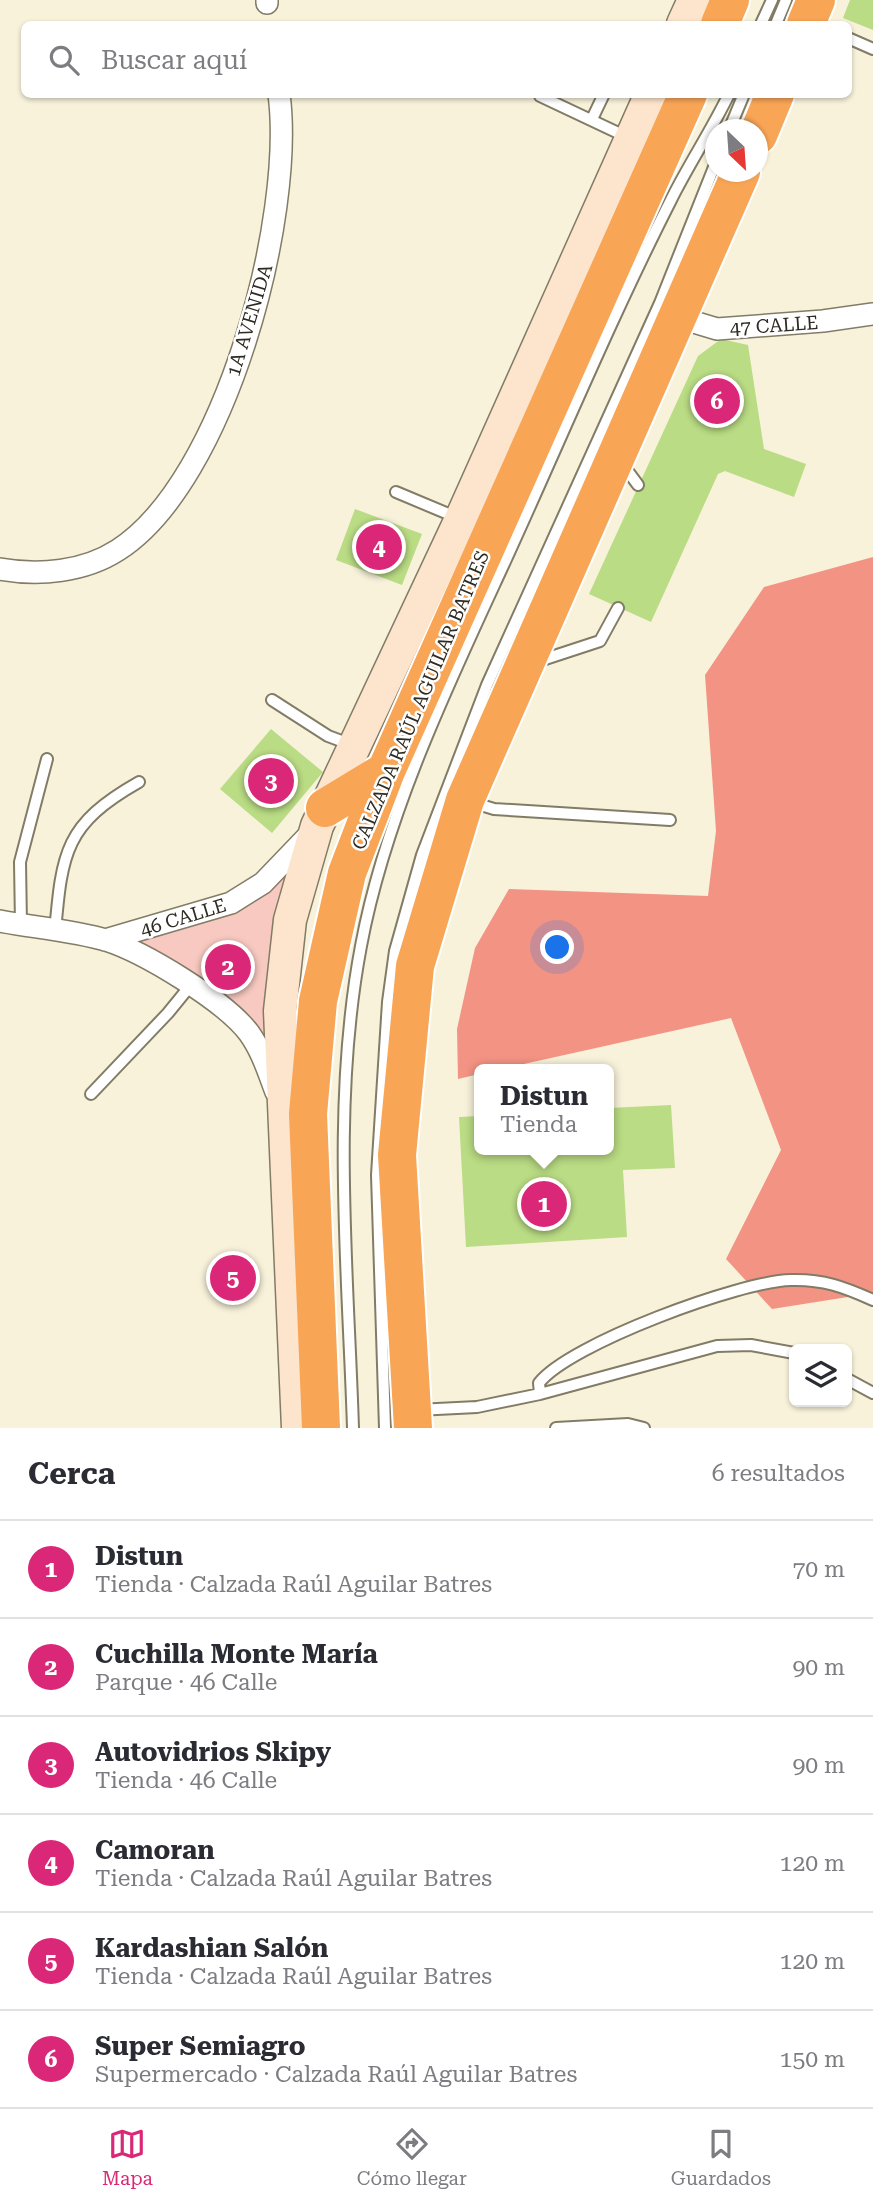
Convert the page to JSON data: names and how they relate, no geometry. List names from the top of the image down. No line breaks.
{"streets":{"highway":["CALZADA RAÚL AGUILAR BATRES"],"street":["1A AVENIDA","47 CALLE","46 CALLE"]},"north":"bottom right","page":{"search":"Buscar aquí","pins":["6","4","3","2","1","5"],"popup":["Distun","Tienda"],"heading":["Cerca","6 resultados"],"list":[{"mark":"1","name":"Distun","note":"Tienda · Calzada Raúl Aguilar Batres","value":"70 m"},{"mark":"2","name":"Cuchilla Monte María","note":"Parque · 46 Calle","value":"90 m"},{"mark":"3","name":"Autovidrios Skipy","note":"Tienda · 46 Calle","value":"90 m"},{"mark":"4","name":"Camoran","note":"Tienda · Calzada Raúl Aguilar Batres","value":"120 m"},{"mark":"5","name":"Kardashian Salón","note":"Tienda · Calzada Raúl Aguilar Batres","value":"120 m"},{"mark":"6","name":"Super Semiagro","note":"Supermercado · Calzada Raúl Aguilar Batres","value":"150 m"}],"nav":["Mapa","Cómo llegar","Guardados"]}}
